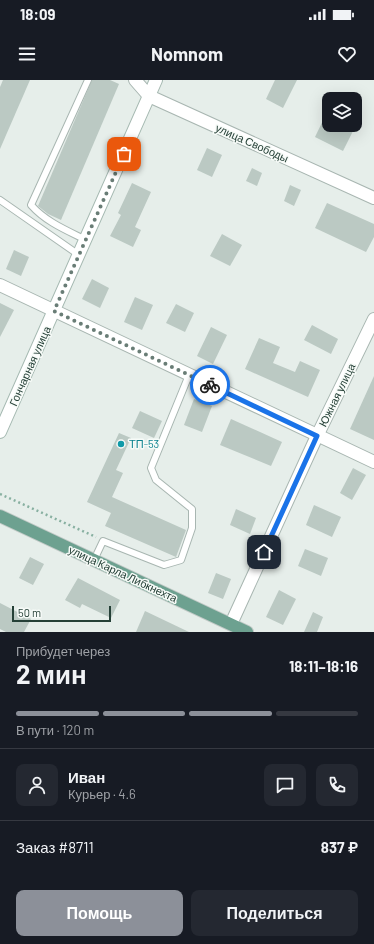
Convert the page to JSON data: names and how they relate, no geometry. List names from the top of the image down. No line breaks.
{"streets":{"main road":["улица Карла Либкнехта"],"street":["улица Свободы","Гончарная улица","Южная улица"]},"crossings":[["улица Свободы","Гончарная улица"],["Южная улица","улица Карла Либкнехта"]],"places":["ТП-53"],"scale_bar":"50 m","page":{"status":"18:09","header":"Nomnom","scale":"50 m","heading":["2 мин","Прибудет через","18:11–18:16"],"panel":["Иван","Курьер · 4.6","Заказ #8711","837 ₽"],"bar":"В пути · 120 m","buttons":["Помощь","Поделиться"]}}
